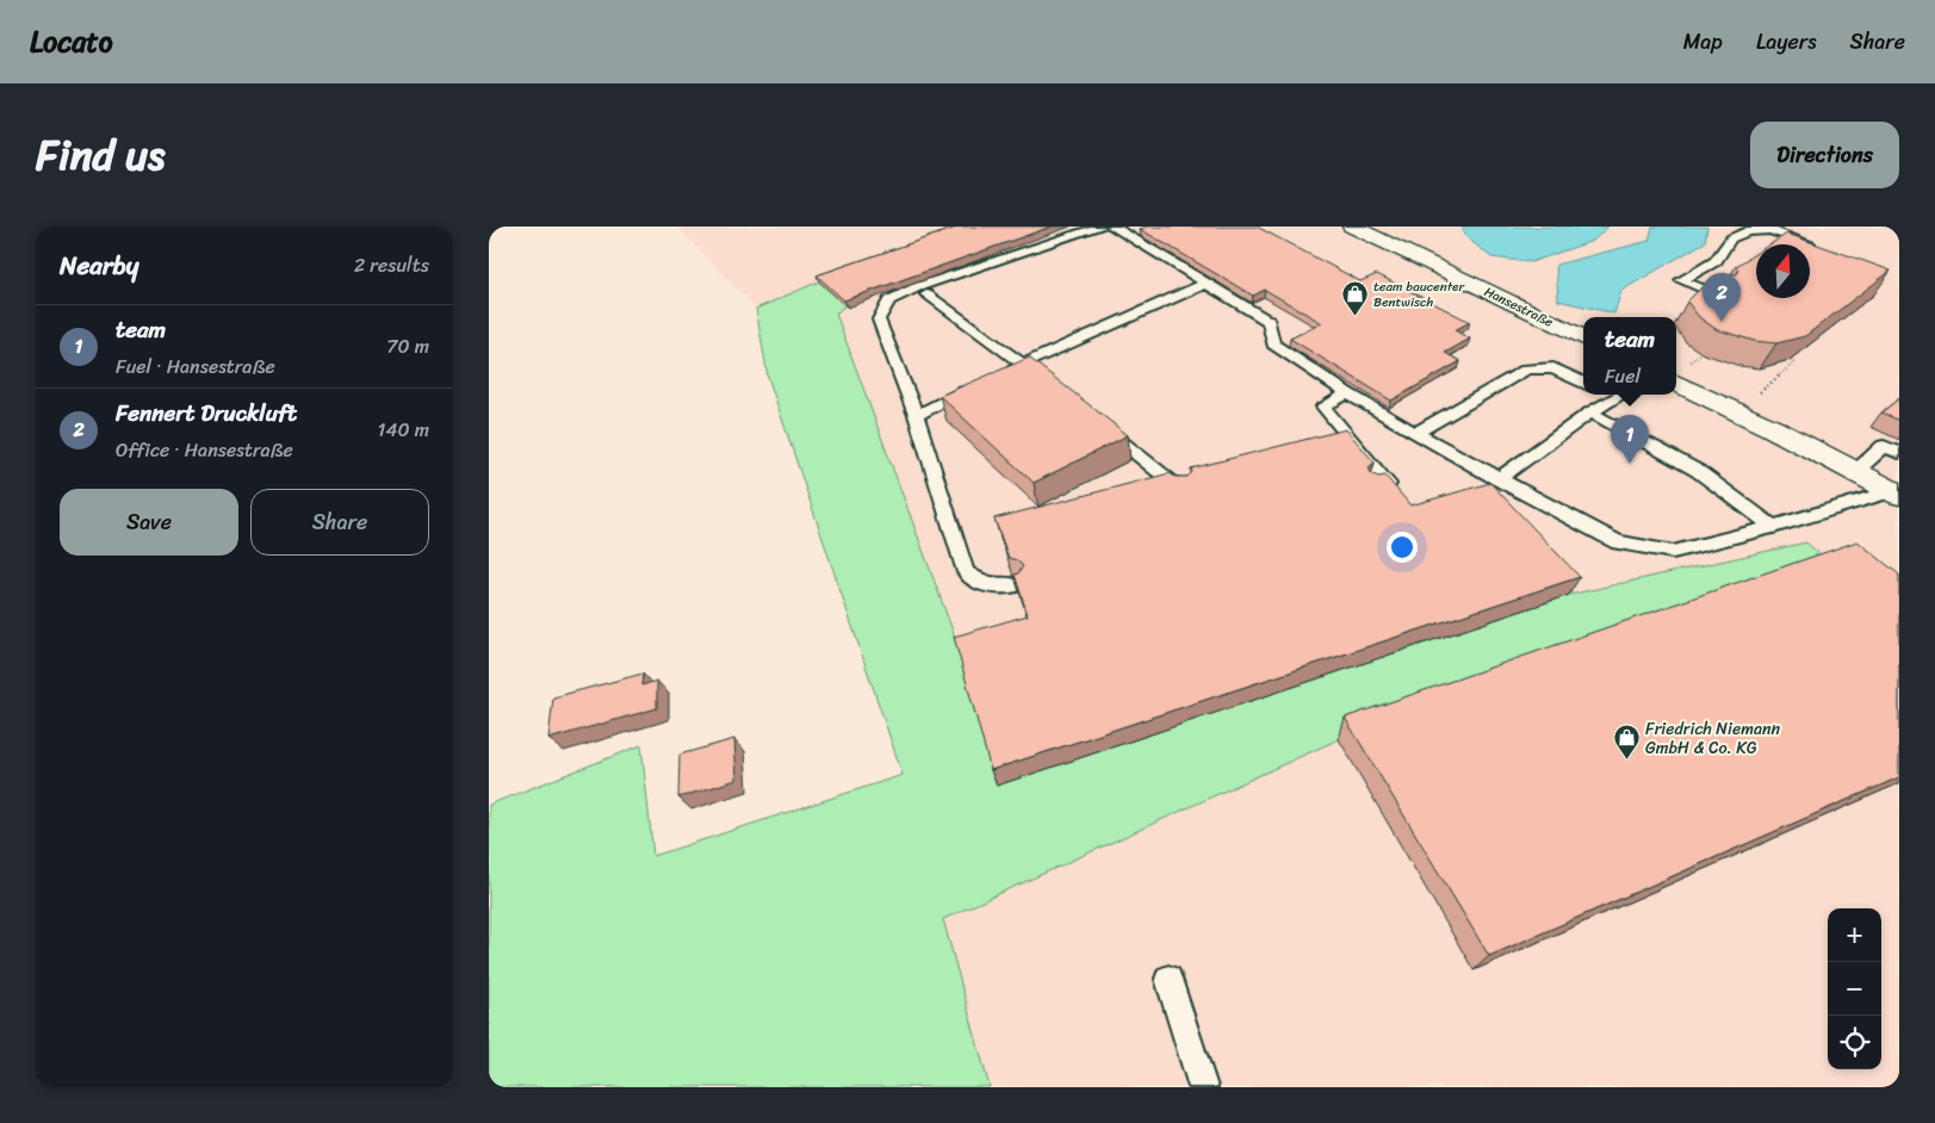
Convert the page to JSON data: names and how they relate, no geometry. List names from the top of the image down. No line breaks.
{"streets":{"street":["Hansestraße"]},"places":{"shop":["team baucenter Bentwisch","Friedrich Niemann GmbH & Co. KG"]},"north":"top","page":{"header":"Locato","nav":["Map","Layers","Share"],"title":"Find us","buttons":["Directions",["Save","Share"]],"heading":["Nearby","2 results"],"pins":["2","1"],"list":[{"mark":"1","name":"team","note":"Fuel · Hansestraße","value":"70 m"},{"mark":"2","name":"Fennert Druckluft","note":"Office · Hansestraße","value":"140 m"}],"popup":["team","Fuel"],"map_buttons":["+","−"]}}
